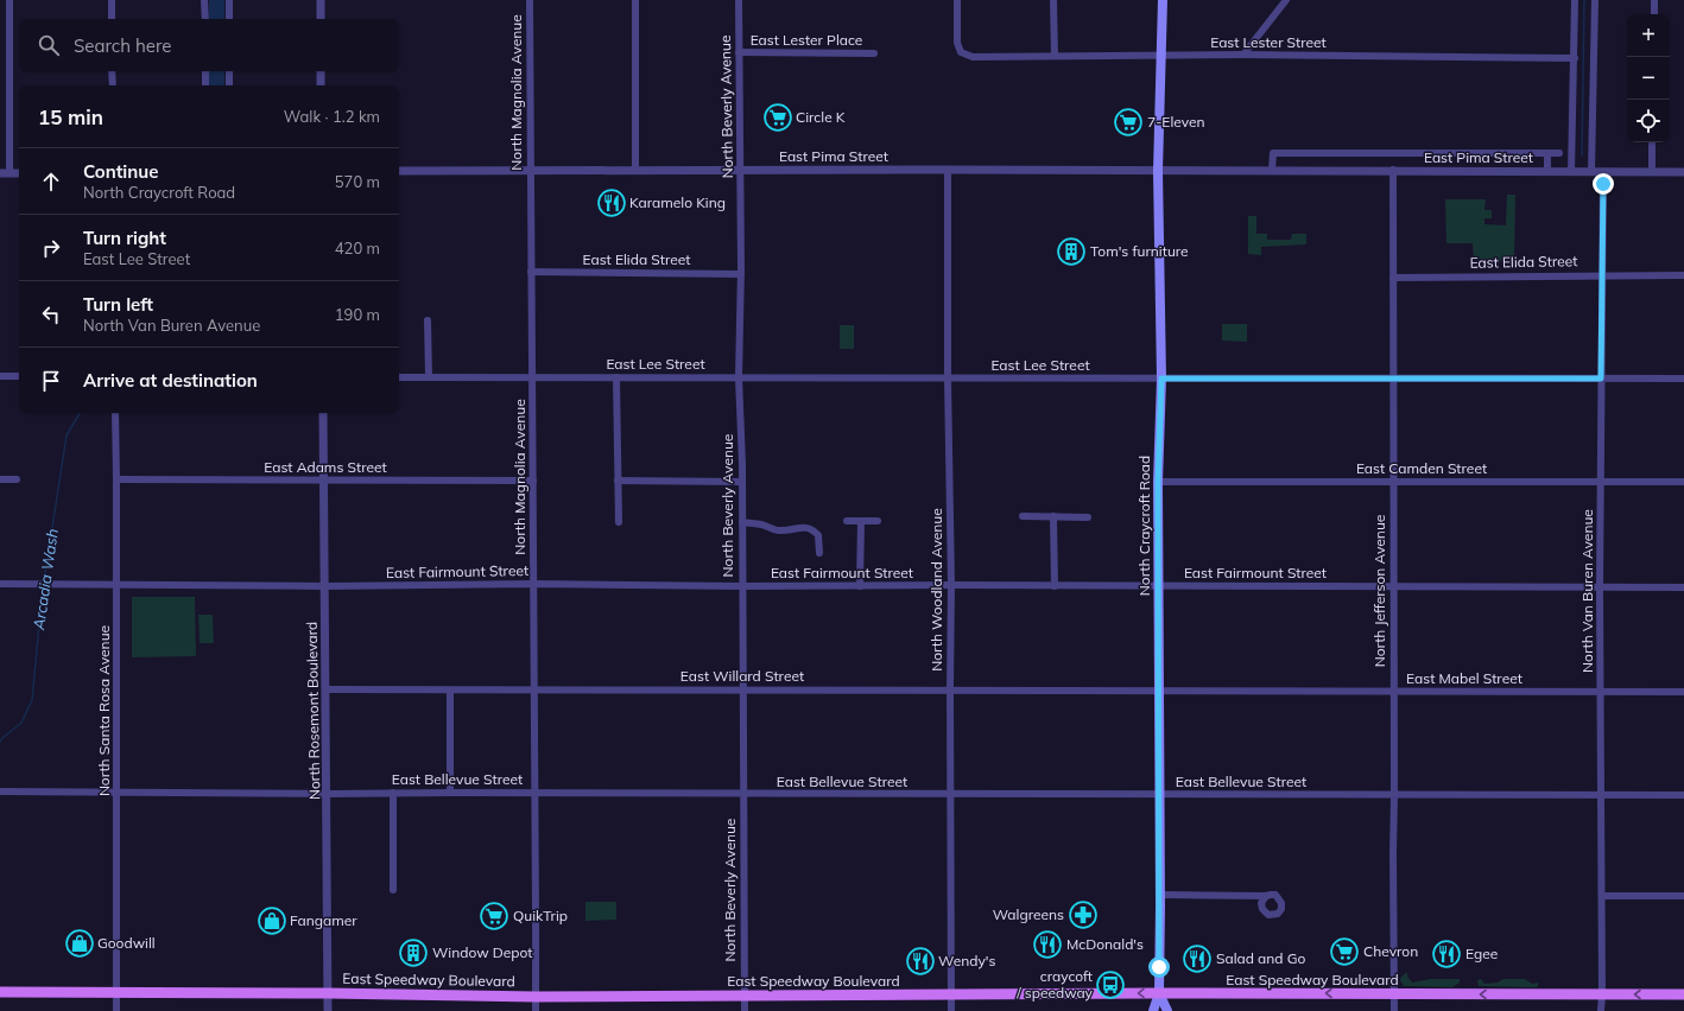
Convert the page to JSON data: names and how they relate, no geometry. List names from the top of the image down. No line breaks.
{"streets":{"main road":["North Craycroft Road","East Speedway Boulevard"],"street":["East Lester Place","East Lester Street","North Magnolia Avenue","North Beverly Avenue","East Pima Street","East Elida Street","East Lee Street","East Adams Street","East Camden Street","East Fairmount Street","North Woodland Avenue","North Jefferson Avenue","North Van Buren Avenue","East Willard Street","East Mabel Street","North Santa Rosa Avenue","North Rosemont Boulevard","East Bellevue Street"]},"crossings":[["East Lester Place","North Beverly Avenue"],["East Lester Street","North Craycroft Road"],["North Magnolia Avenue","East Pima Street"],["North Magnolia Avenue","East Elida Street"],["North Magnolia Avenue","East Lee Street"],["North Magnolia Avenue","East Adams Street"],["North Magnolia Avenue","East Fairmount Street"],["North Magnolia Avenue","East Willard Street"],["North Magnolia Avenue","East Bellevue Street"],["North Magnolia Avenue","East Speedway Boulevard"],["North Beverly Avenue","East Pima Street"],["North Beverly Avenue","East Elida Street"],["North Beverly Avenue","East Lee Street"],["North Beverly Avenue","East Fairmount Street"],["North Beverly Avenue","East Willard Street"],["North Beverly Avenue","East Bellevue Street"],["North Beverly Avenue","East Speedway Boulevard"],["East Pima Street","North Craycroft Road"],["East Pima Street","North Woodland Avenue"],["East Pima Street","North Jefferson Avenue"],["East Pima Street","North Van Buren Avenue"],["East Elida Street","North Jefferson Avenue"],["East Elida Street","North Van Buren Avenue"],["East Lee Street","North Craycroft Road"],["East Lee Street","North Woodland Avenue"],["East Lee Street","North Jefferson Avenue"],["East Lee Street","North Van Buren Avenue"],["East Adams Street","North Santa Rosa Avenue"],["East Adams Street","North Rosemont Boulevard"],["East Camden Street","North Craycroft Road"],["East Camden Street","North Jefferson Avenue"],["East Camden Street","North Van Buren Avenue"],["North Craycroft Road","East Fairmount Street"],["North Craycroft Road","East Willard Street"],["North Craycroft Road","East Mabel Street"],["North Craycroft Road","East Bellevue Street"],["North Craycroft Road","East Speedway Boulevard"],["East Fairmount Street","North Woodland Avenue"],["East Fairmount Street","North Jefferson Avenue"],["East Fairmount Street","North Van Buren Avenue"],["East Fairmount Street","North Santa Rosa Avenue"],["East Fairmount Street","North Rosemont Boulevard"],["North Woodland Avenue","East Willard Street"],["North Woodland Avenue","East Bellevue Street"],["North Woodland Avenue","East Speedway Boulevard"],["North Jefferson Avenue","East Mabel Street"],["North Jefferson Avenue","East Bellevue Street"],["North Jefferson Avenue","East Speedway Boulevard"],["North Van Buren Avenue","East Mabel Street"],["North Van Buren Avenue","East Bellevue Street"],["North Van Buren Avenue","East Speedway Boulevard"],["East Willard Street","East Mabel Street"],["East Willard Street","North Rosemont Boulevard"],["North Santa Rosa Avenue","East Bellevue Street"],["North Santa Rosa Avenue","East Speedway Boulevard"],["North Rosemont Boulevard","East Bellevue Street"],["North Rosemont Boulevard","East Speedway Boulevard"]],"one_way":["East Speedway Boulevard"],"water":["Arcadia Wash"],"places":{"supermarket":["Circle K","7-Eleven","QuikTrip","Chevron"],"restaurant":["Karamelo King","McDonald's","Egee","Salad and Go","Wendy's"],"building":["Tom's furniture","Window Depot"],"pharmacy":["Walgreens"],"shop":["Fangamer","Goodwill"],"bus stop":["craycoft / speedway"]},"page":{"map_buttons":["+","−"],"search":"Search here","heading":["15 min","Walk · 1.2 km"],"list":[["Continue","North Craycroft Road","570 m"],["Turn right","East Lee Street","420 m"],["Turn left","North Van Buren Avenue","190 m"],"Arrive at destination"]}}
